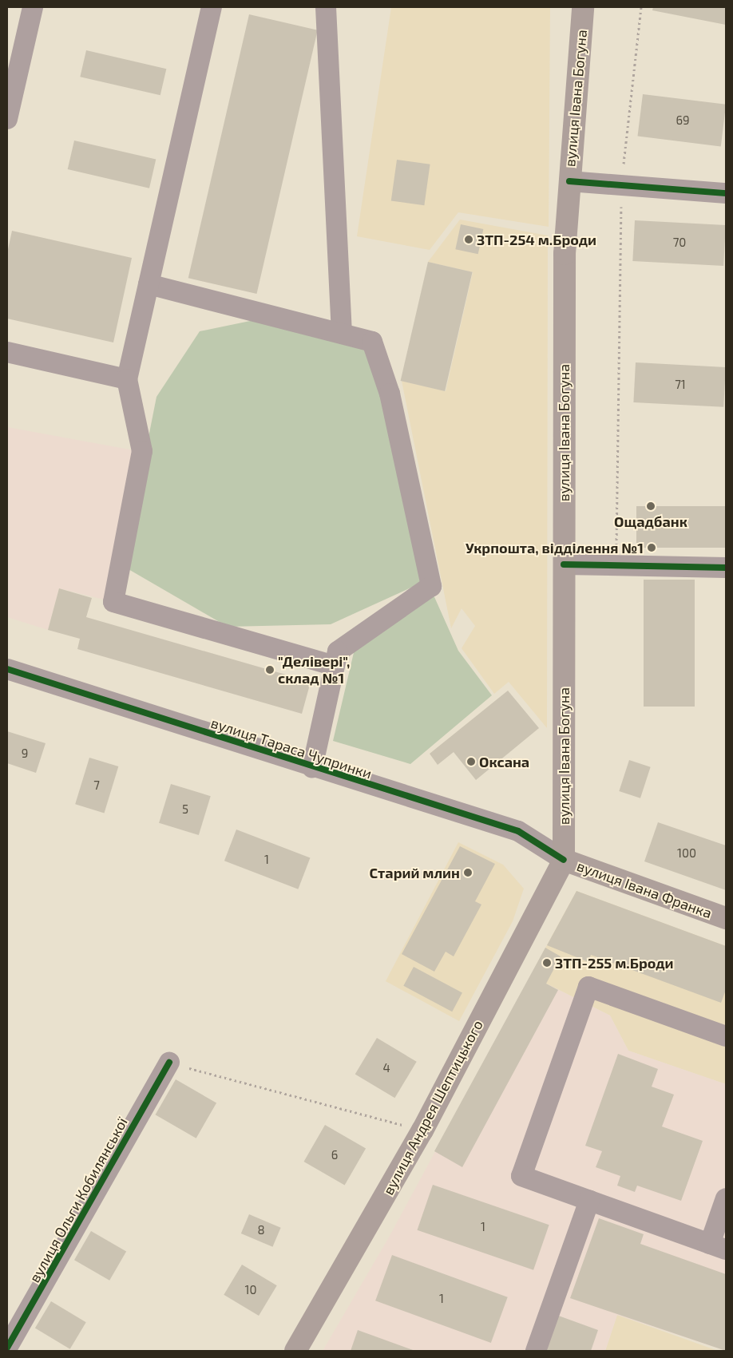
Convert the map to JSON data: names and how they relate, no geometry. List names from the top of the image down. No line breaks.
{"streets":{"main road":["вулиця Івана Богуна","вулиця Івана Франка","вулиця Андрея Шептицького"],"street":["вулиця Тараса Чупринки","вулиця Ольги Кобилянської"]},"crossings":[["вулиця Івана Богуна","вулиця Тараса Чупринки"],["вулиця Івана Богуна","вулиця Івана Франка"],["вулиця Івана Богуна","вулиця Андрея Шептицького"],["вулиця Тараса Чупринки","вулиця Івана Франка"],["вулиця Тараса Чупринки","вулиця Андрея Шептицького"],["вулиця Івана Франка","вулиця Андрея Шептицького"]],"places":["ЗТП-254 м.Броди","Ощадбанк","Укрпошта, відділення №1","\"Делівері\", склад №1","Оксана","Старий млин","ЗТП-255 м.Броди"],"house_numbers":["69","70","71","9","7","5","100","1","4","6","1","8","10","1"]}
